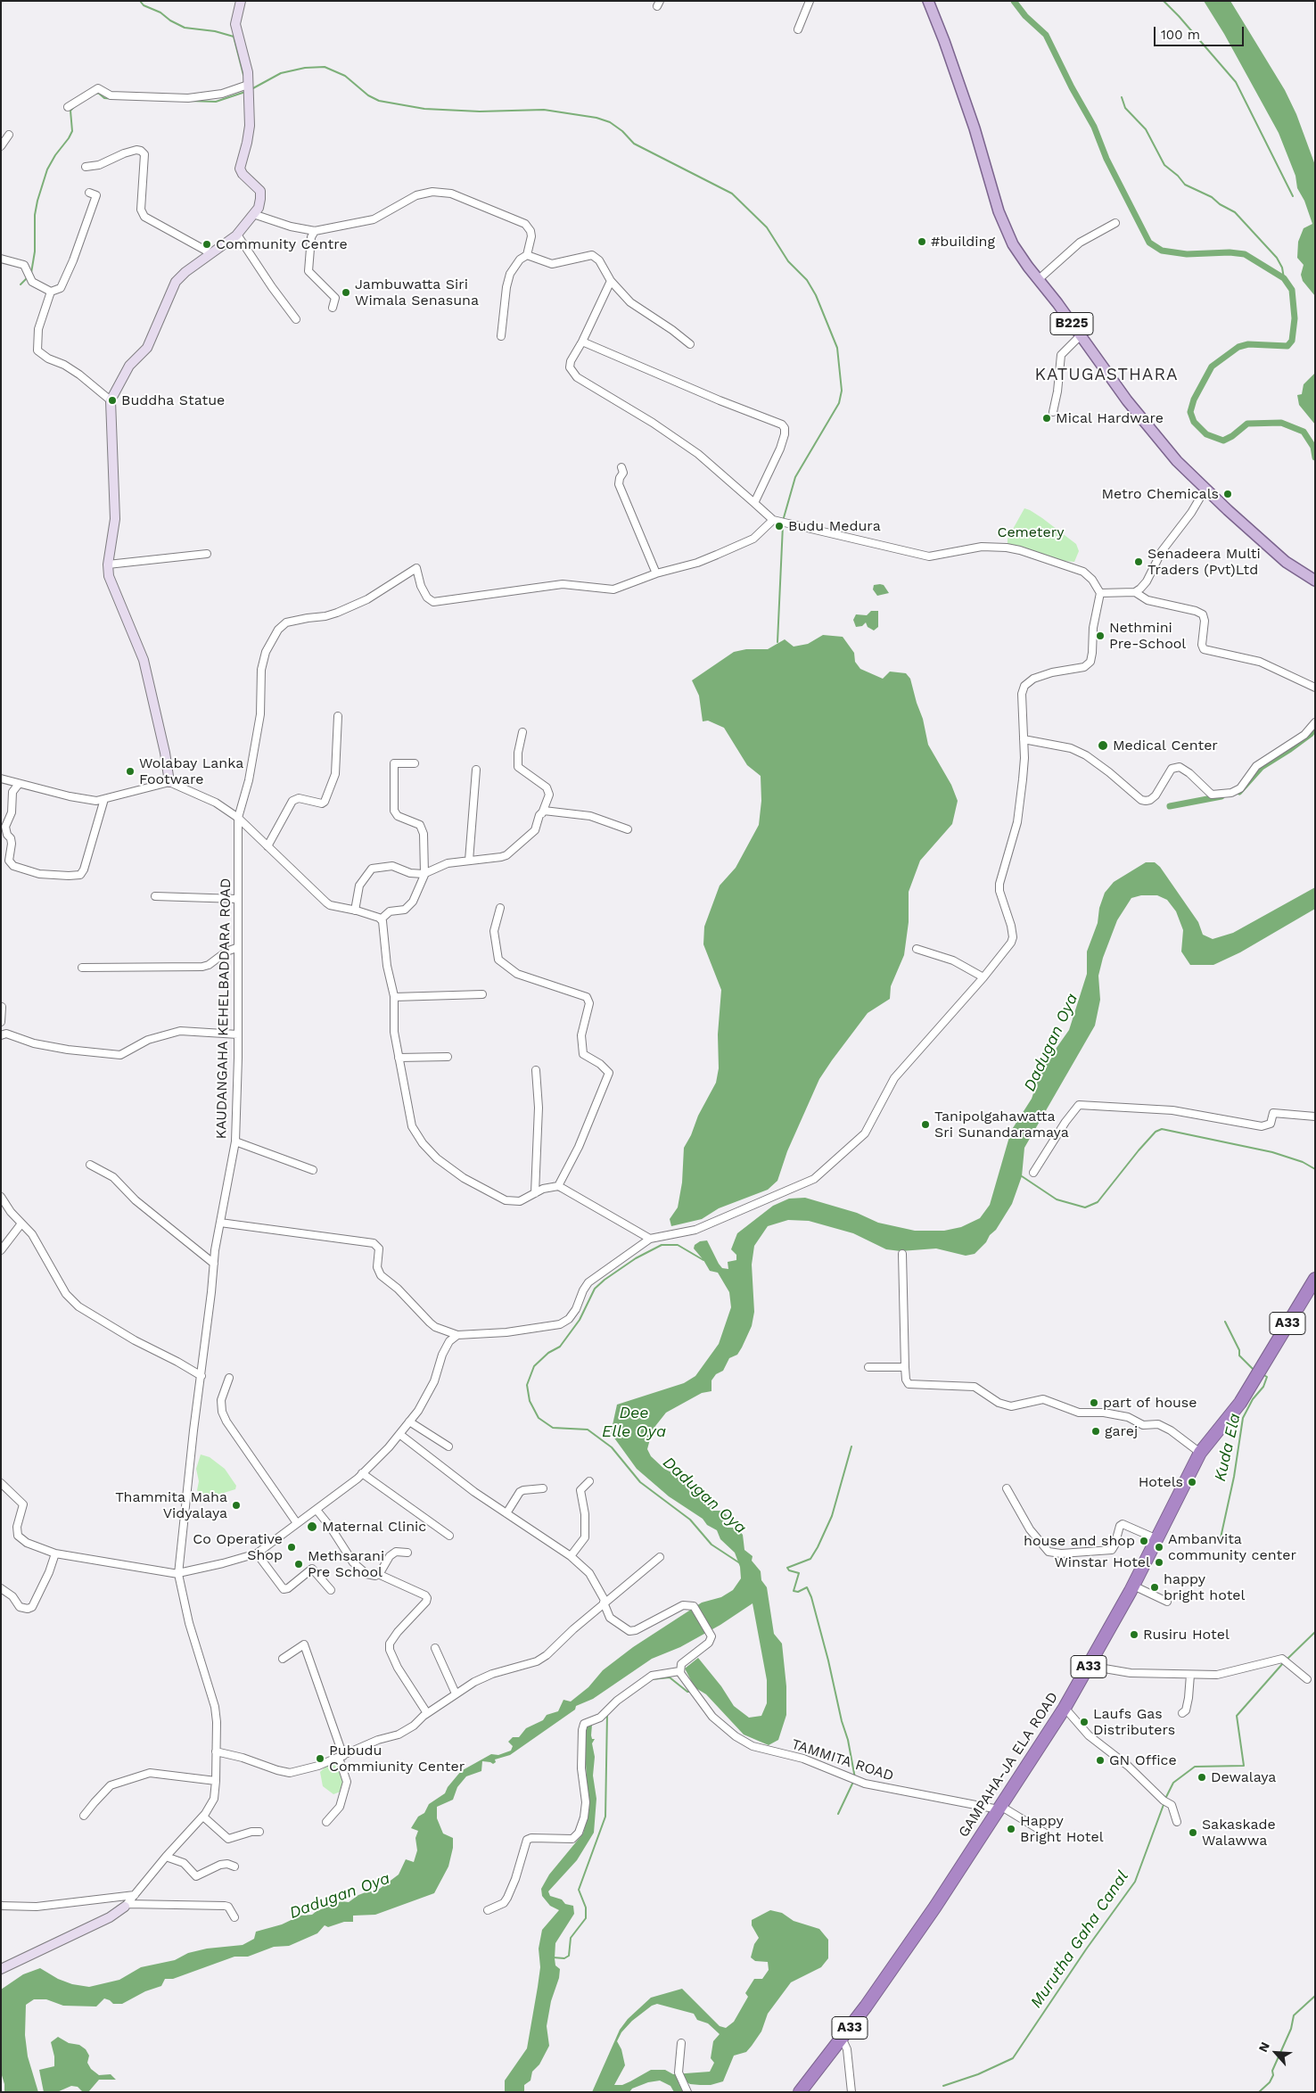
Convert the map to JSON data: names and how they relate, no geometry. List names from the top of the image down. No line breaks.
{"streets":{"highway":["A33","GAMPAHA-JA ELA ROAD"],"main road":["B225"],"street":["KAUDANGAHA KEHELBADDARA ROAD","TAMMITA ROAD"]},"crossings":[["TAMMITA ROAD","GAMPAHA-JA ELA ROAD"]],"districts":["KATUGASTHARA"],"water":["Dadugan Oya","Dee Elle Oya","Kuda Ela","Murutha Gaha Canal"],"parks":["Cemetery"],"places":["#building","Community Centre","Jambuwatta Siri Wimala Senasuna","Buddha Statue","Mical Hardware","Metro Chemicals","Budu Medura","Senadeera Multi Traders (Pvt)Ltd","Nethmini Pre-School","Medical Center","Wolabay Lanka Footware","Tanipolgahawatta Sri Sunandaramaya","part of house","garej","Hotels","Thammita Maha Vidyalaya","Maternal Clinic","house and shop","Co Operative Shop","Ambanvita community center","Winstar Hotel","Methsarani Pre School","happy bright hotel","Rusiru Hotel","Laufs Gas Distributers","Pubudu Commiunity Center","GN Office","Dewalaya","Happy Bright Hotel","Sakaskade Walawwa"],"scale_bar":"100 m","north":"top left"}
